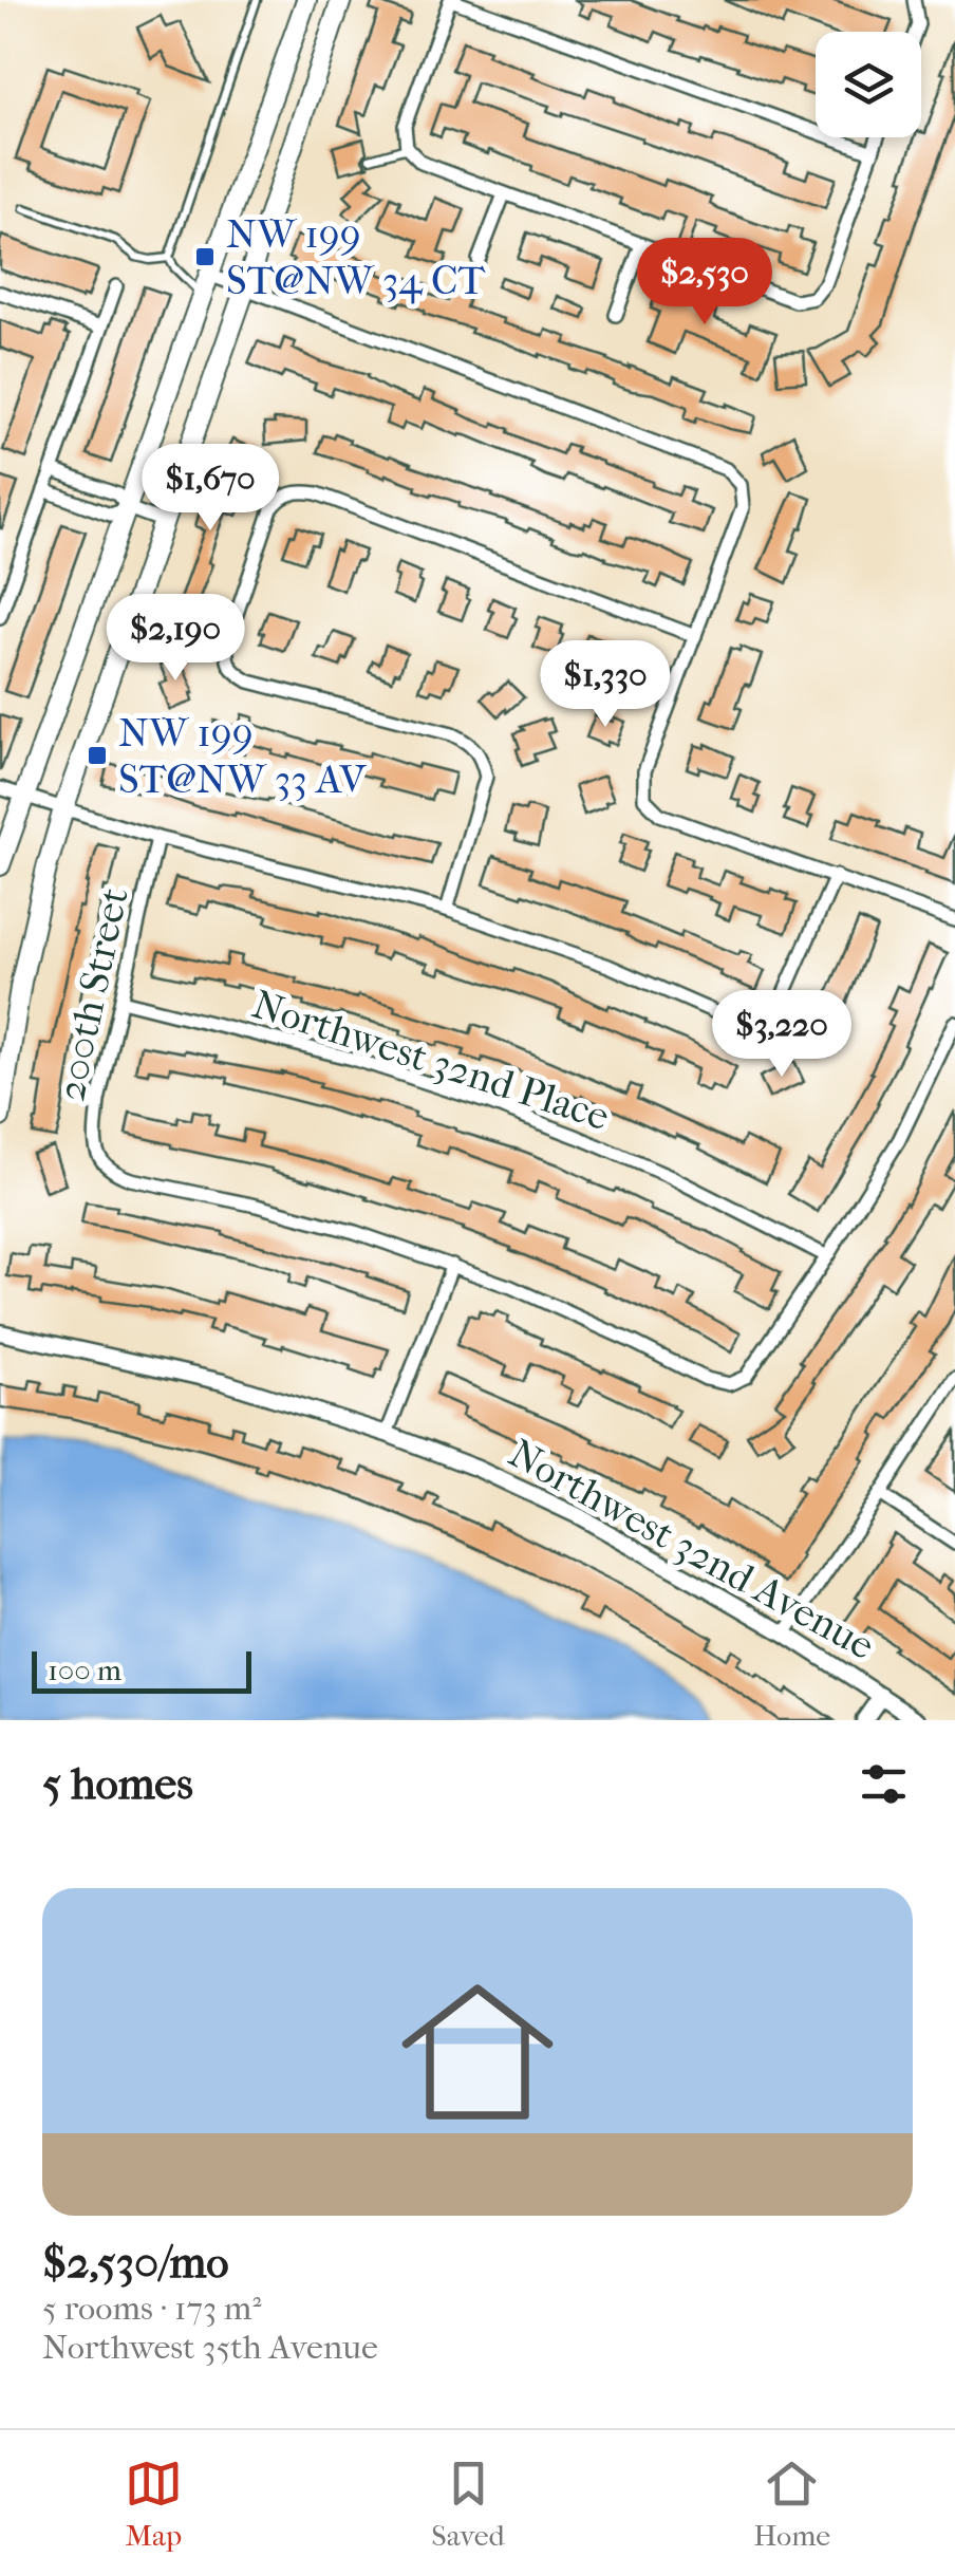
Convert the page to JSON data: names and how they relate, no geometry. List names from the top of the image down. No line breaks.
{"streets":{"street":["200th Street","Northwest 32nd Place","Northwest 32nd Avenue"]},"crossings":[["200th Street","Northwest 32nd Place"]],"places":{"transit":["NW 199 ST@NW 34 CT","NW 199 ST@NW 33 AV"]},"scale_bar":"100 m","page":{"price":["$2,530","$1,670","$2,190","$1,330","$3,220"],"scale":"100 m","heading":"5 homes","list":[{"name":"$2,530/mo","note":"5 rooms · 173 m² · Northwest 35th Avenue"}],"tabs":["Map","Saved","Home"]}}
